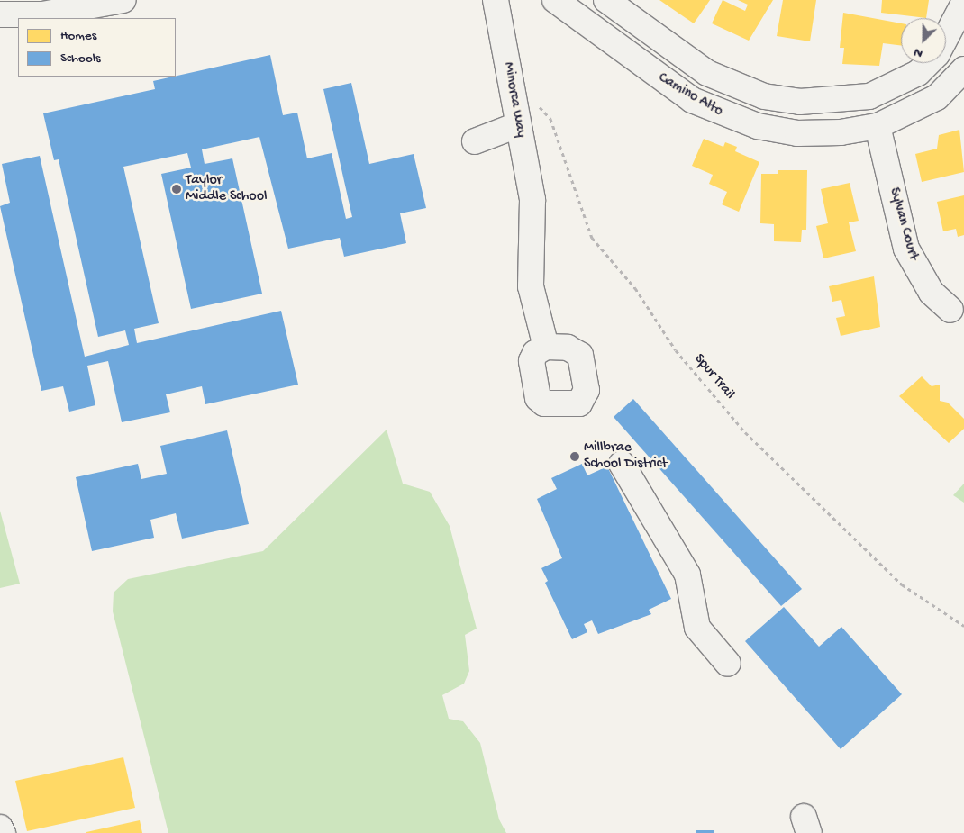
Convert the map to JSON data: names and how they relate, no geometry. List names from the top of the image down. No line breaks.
{"streets":{"street":["Camino Alto","Minorca Way","Sylvan Court"],"path":["Spur Trail"]},"crossings":[["Camino Alto","Sylvan Court"],["Minorca Way","Spur Trail"]],"places":["Taylor Middle School","Millbrae School District"],"legend":["Homes","Schools"],"north":"bottom left"}
